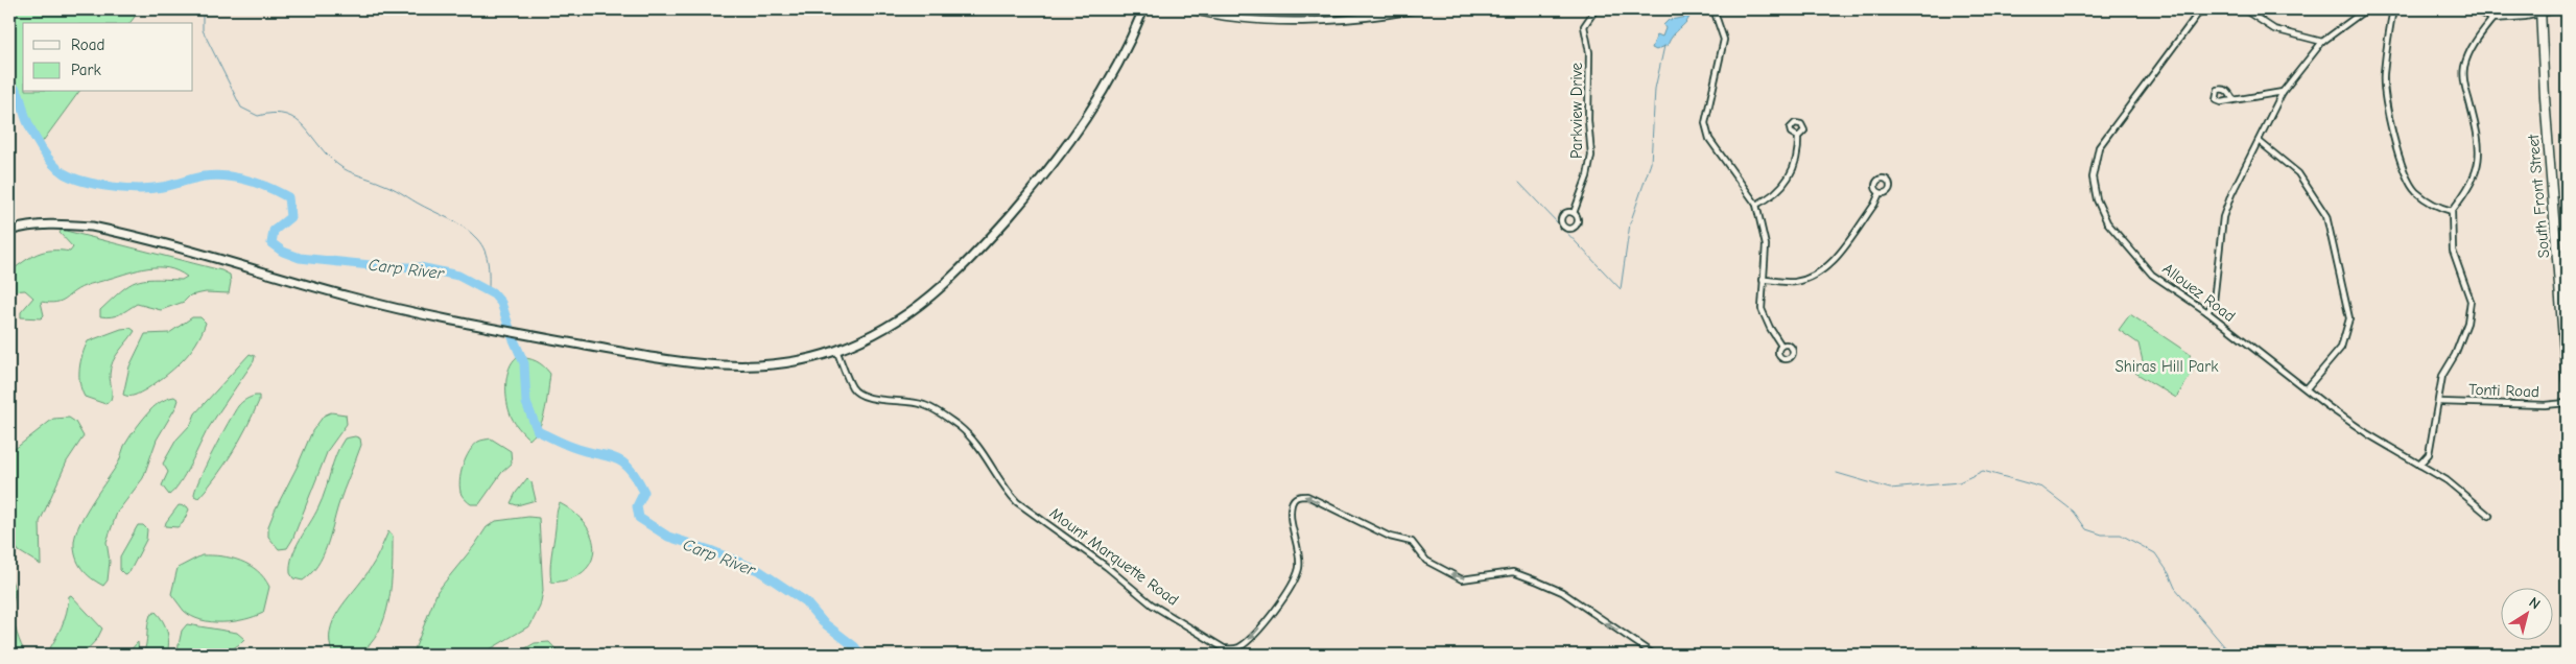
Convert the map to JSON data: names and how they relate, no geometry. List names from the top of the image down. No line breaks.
{"streets":{"highway":["South Front Street"],"street":["Parkview Drive","Allouez Road","Tonti Road","Mount Marquette Road"]},"water":["Carp River"],"parks":["Shiras Hill Park"],"legend":["Road","Park"],"north":"top right"}
